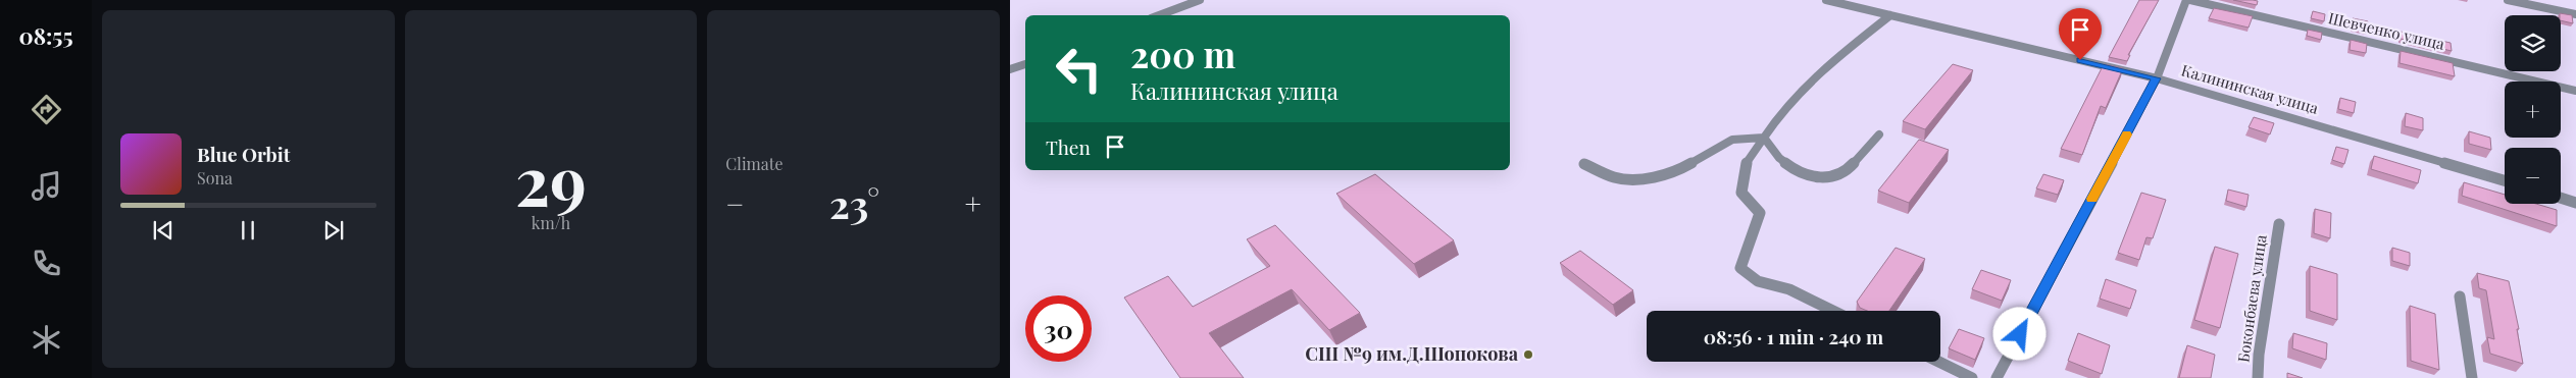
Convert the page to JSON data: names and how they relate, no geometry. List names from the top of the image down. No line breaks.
{"streets":{"street":["Шевченко улица","Калининская улица","Боконбаева улица"]},"places":["СШ №9 им.Д.Шопокова"],"page":{"tabs":"08:55","tile":[["29","km/h"],"Climate"],"map_buttons":["+","−"],"turn":["200 m","Калининская улица"],"then":"Then","song":["Blue Orbit","Sona"],"heat":["−","23°","+"],"limit":"30","trip":"08:56 · 1 min · 240 m"}}
